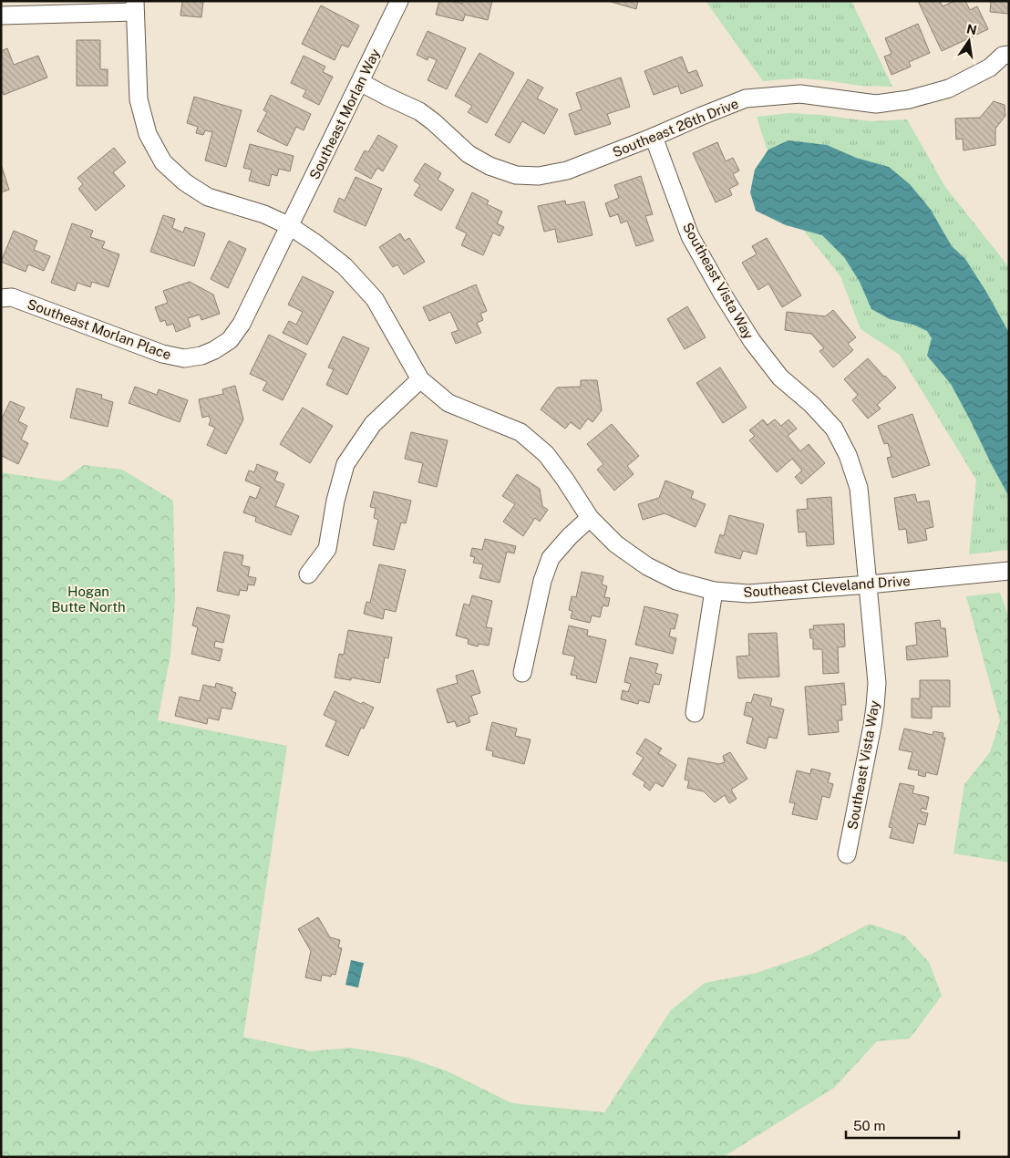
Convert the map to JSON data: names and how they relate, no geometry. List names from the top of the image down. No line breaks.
{"streets":{"street":["Southeast Morlan Way","Southeast 26th Drive","Southeast Vista Way","Southeast Morlan Place","Southeast Cleveland Drive"]},"crossings":[["Southeast Morlan Way","Southeast 26th Drive"],["Southeast Morlan Way","Southeast Morlan Place"],["Southeast Morlan Way","Southeast Cleveland Drive"],["Southeast 26th Drive","Southeast Vista Way"],["Southeast Vista Way","Southeast Cleveland Drive"],["Southeast Morlan Place","Southeast Cleveland Drive"]],"parks":["Hogan Butte North"],"scale_bar":"50 m","north":"top"}
